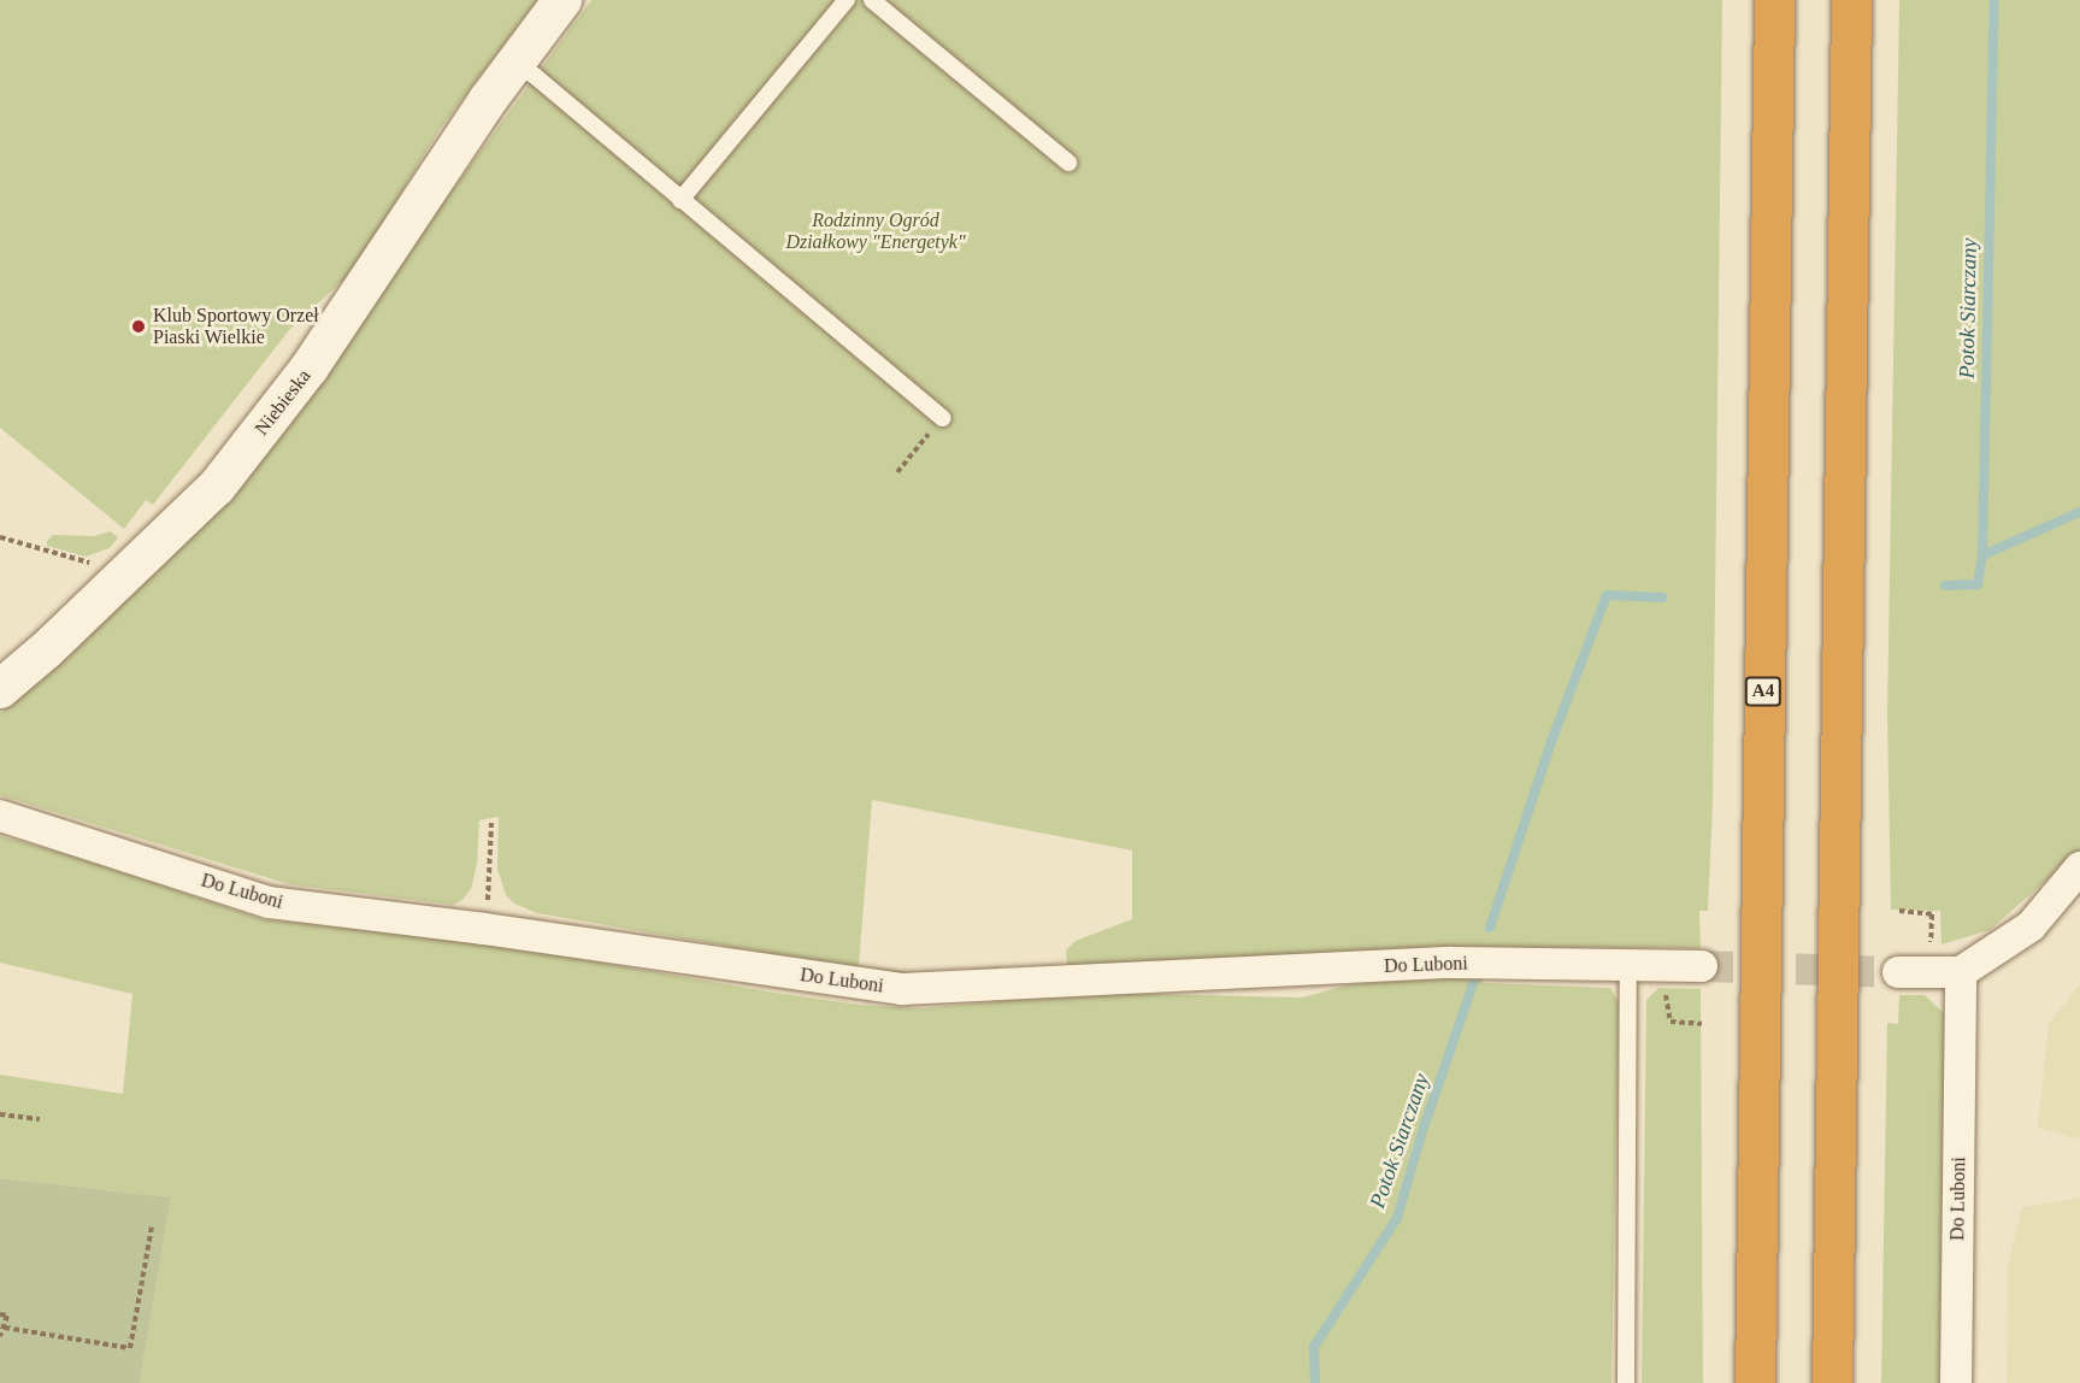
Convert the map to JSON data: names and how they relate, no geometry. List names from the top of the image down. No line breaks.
{"streets":{"highway":["A4"],"street":["Niebieska","Do Luboni"]},"water":["Potok Siarczany"],"parks":["Rodzinny Ogród Działkowy \"Energetyk\""],"places":["Klub Sportowy Orzeł Piaski Wielkie"]}
